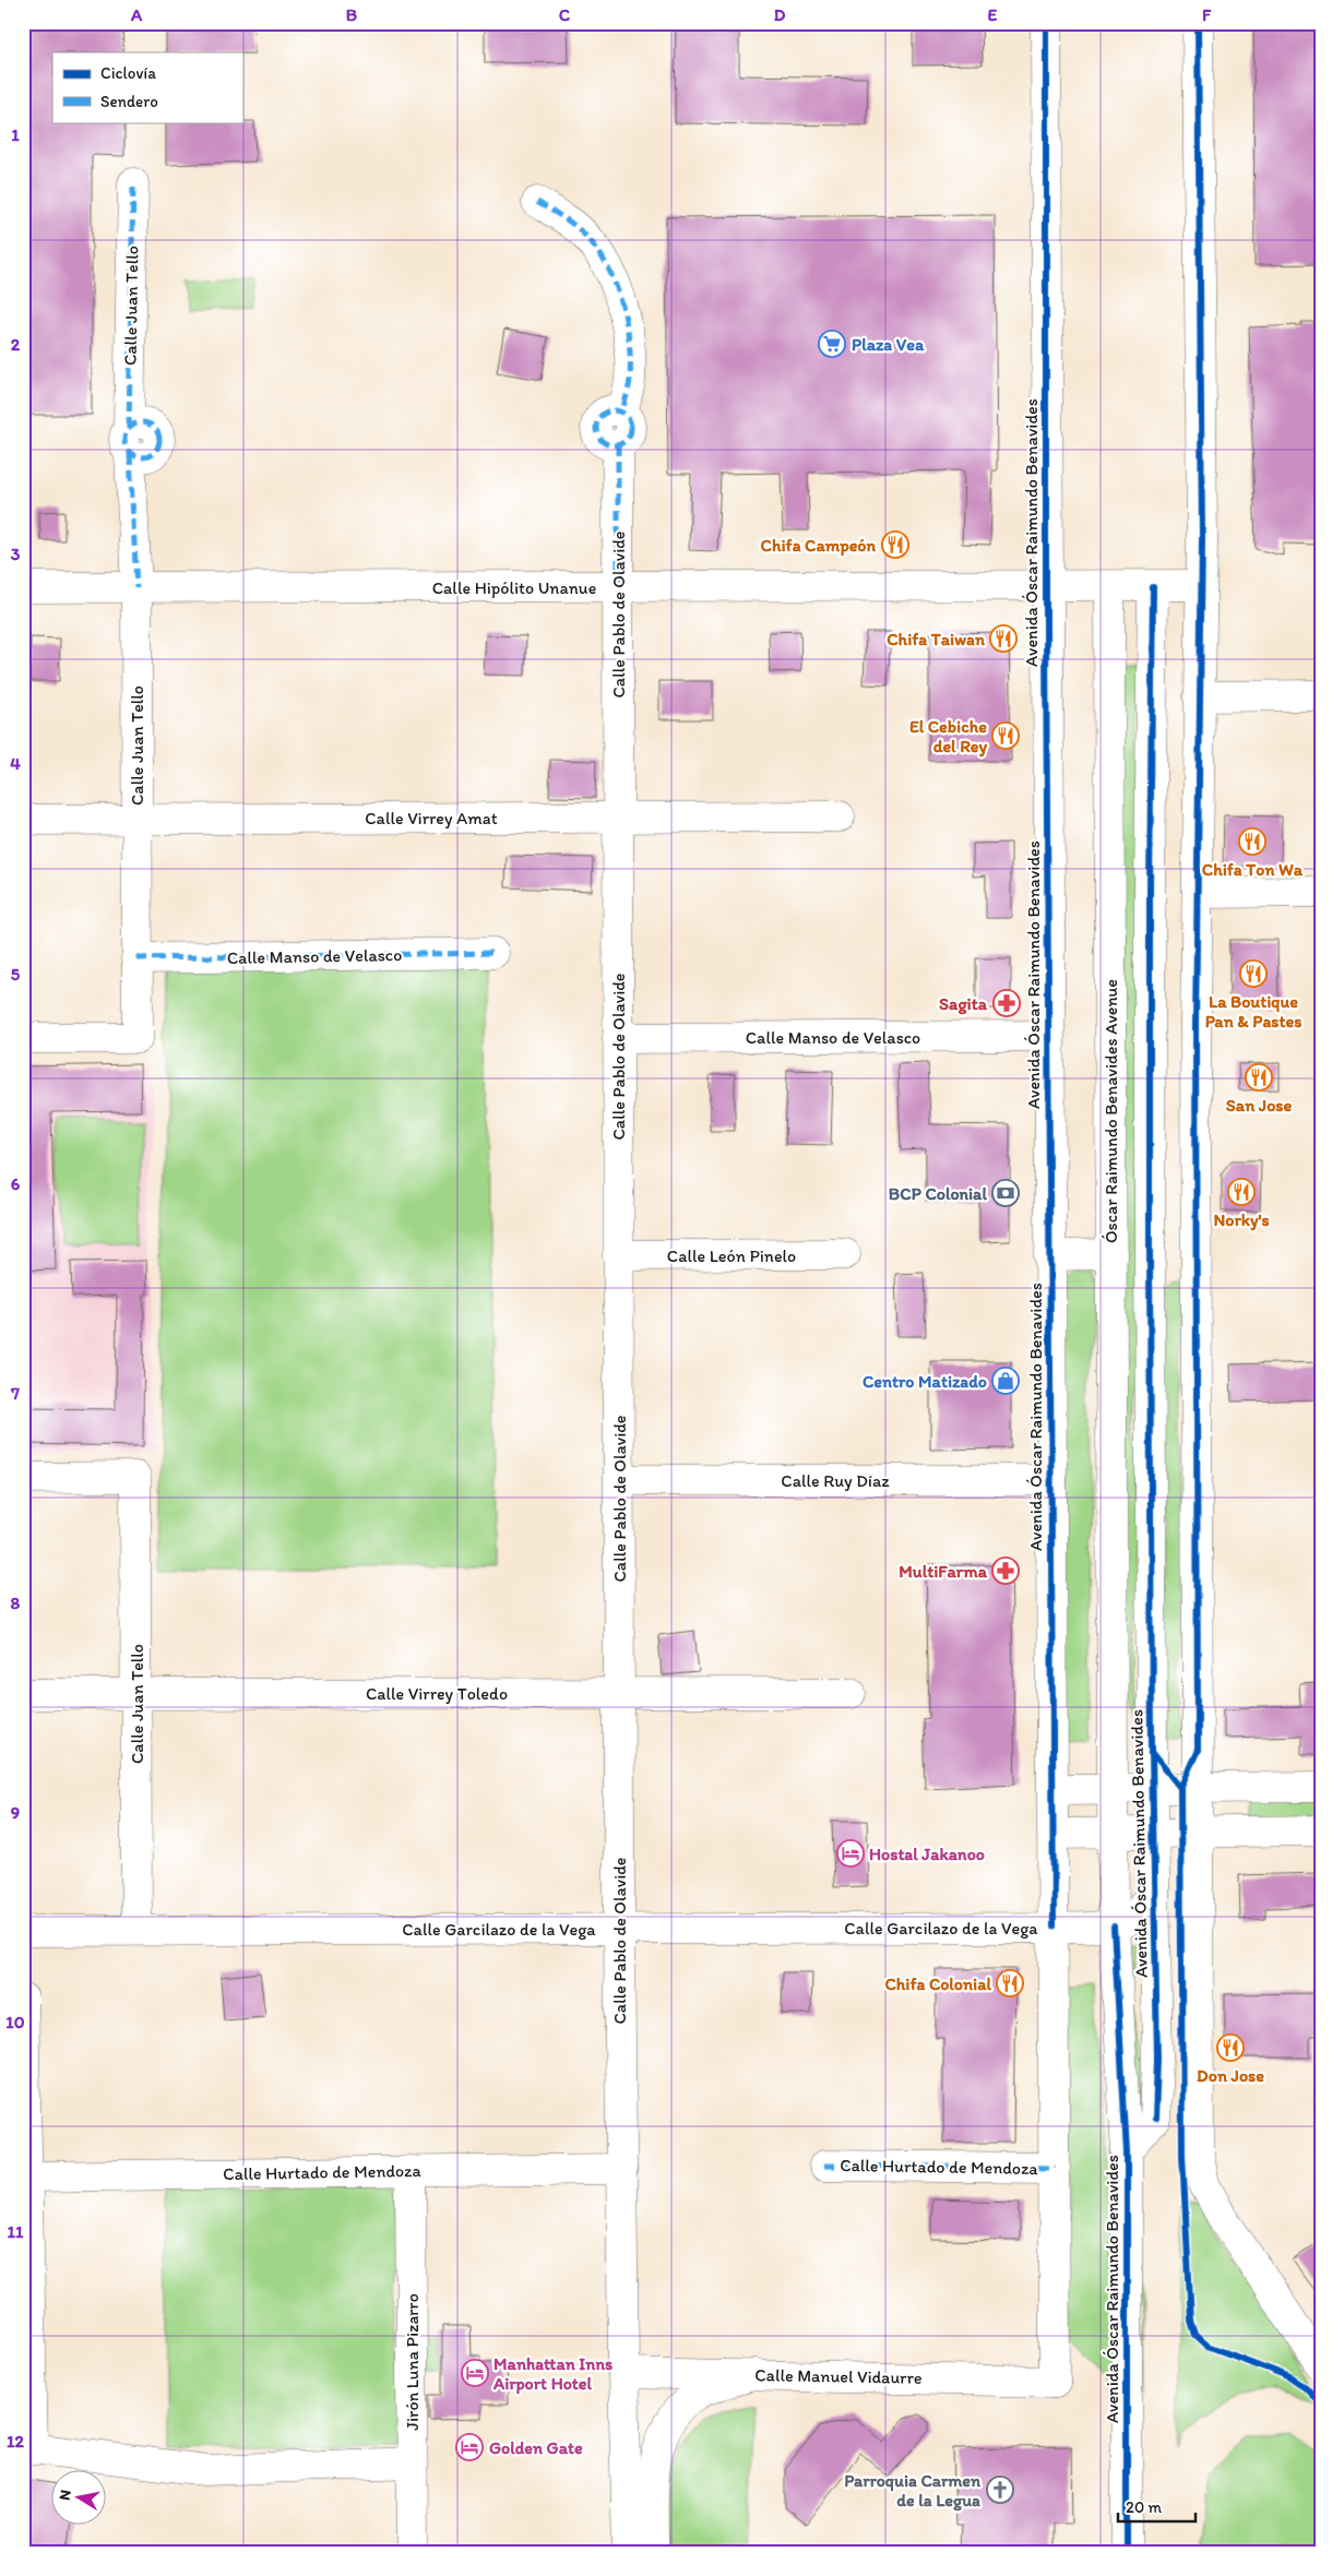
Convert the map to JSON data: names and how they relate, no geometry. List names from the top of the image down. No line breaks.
{"streets":{"street":["Calle Juan Tello","Avenida Óscar Raimundo Benavides","Calle Hipólito Unanue","Calle Pablo de Olavide","Calle Virrey Amat","Calle Manso de Velasco","Óscar Raimundo Benavides Avenue","Calle León Pinelo","Calle Ruy Díaz","Calle Virrey Toledo","Calle Garcilazo de la Vega","Calle Hurtado de Mendoza","Jirón Luna Pizarro","Calle Manuel Vidaurre"]},"crossings":[["Calle Juan Tello","Calle Hipólito Unanue"],["Calle Juan Tello","Calle Virrey Amat"],["Calle Juan Tello","Calle Manso de Velasco"],["Calle Juan Tello","Calle Virrey Toledo"],["Calle Juan Tello","Calle Garcilazo de la Vega"],["Avenida Óscar Raimundo Benavides","Calle Hipólito Unanue"],["Avenida Óscar Raimundo Benavides","Calle Manso de Velasco"],["Avenida Óscar Raimundo Benavides","Óscar Raimundo Benavides Avenue"],["Avenida Óscar Raimundo Benavides","Calle Ruy Díaz"],["Avenida Óscar Raimundo Benavides","Calle Garcilazo de la Vega"],["Avenida Óscar Raimundo Benavides","Calle Hurtado de Mendoza"],["Avenida Óscar Raimundo Benavides","Calle Manuel Vidaurre"],["Calle Hipólito Unanue","Calle Pablo de Olavide"],["Calle Hipólito Unanue","Óscar Raimundo Benavides Avenue"],["Calle Pablo de Olavide","Calle Virrey Amat"],["Calle Pablo de Olavide","Calle Manso de Velasco"],["Calle Pablo de Olavide","Calle León Pinelo"],["Calle Pablo de Olavide","Calle Ruy Díaz"],["Calle Pablo de Olavide","Calle Virrey Toledo"],["Calle Pablo de Olavide","Calle Garcilazo de la Vega"],["Calle Pablo de Olavide","Calle Hurtado de Mendoza"],["Calle Pablo de Olavide","Calle Manuel Vidaurre"],["Calle Hurtado de Mendoza","Jirón Luna Pizarro"]],"places":{"supermarket":["Plaza Vea"],"restaurant":["Chifa Campeón","Chifa Taiwan","El Cebiche del Rey","Chifa Ton Wa","La Boutique Pan & Pastes","San Jose","Norky's","Chifa Colonial","Don Jose"],"pharmacy":["Sagita","MultiFarma"],"bank":["BCP Colonial"],"shop":["Centro Matizado"],"hotel":["Hostal Jakanoo","Manhattan Inns Airport Hotel","Golden Gate"],"church":["Parroquia Carmen de la Legua"]},"legend":["Ciclovía","Sendero"],"scale_bar":"20 m","north":"left","grid":{"columns":["A","B","C","D","E","F"],"rows":["1","2","3","4","5","6","7","8","9","10","11","12"]}}
